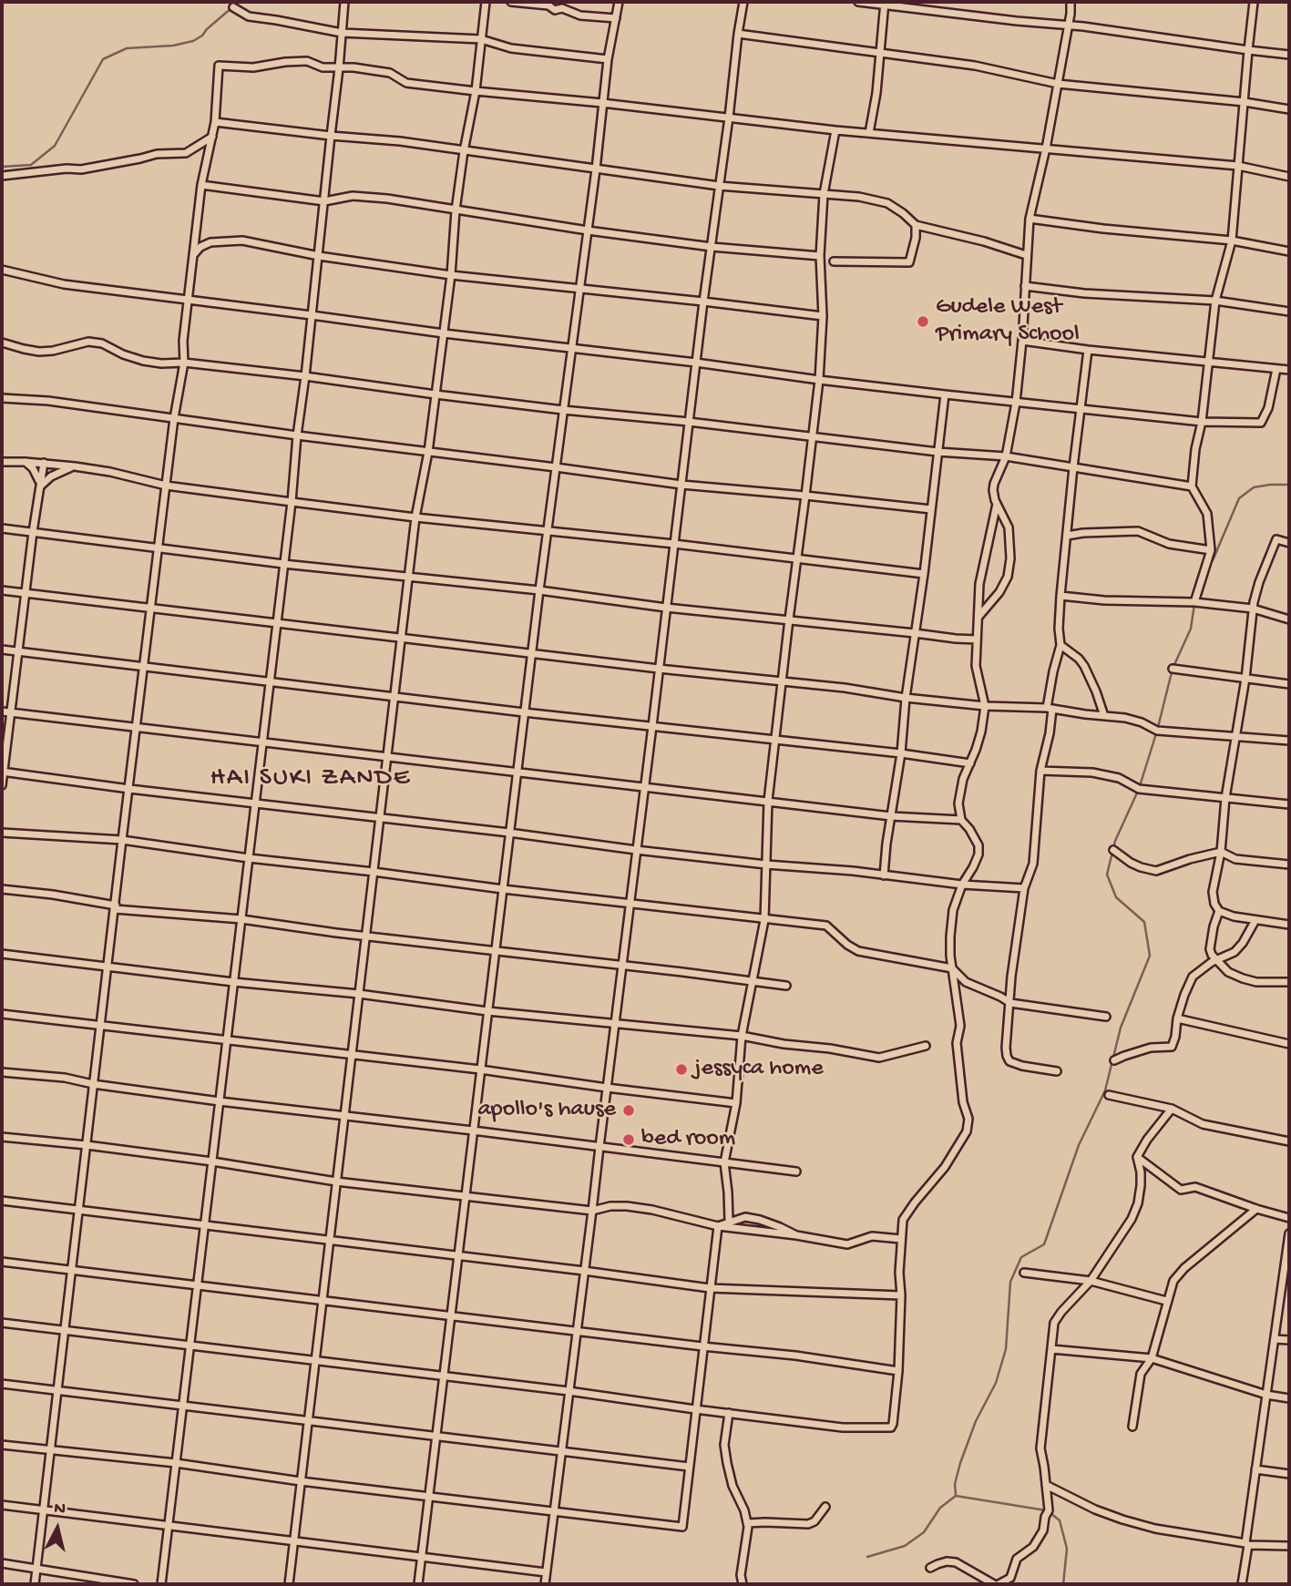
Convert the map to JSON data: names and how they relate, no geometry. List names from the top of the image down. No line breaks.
{"districts":["HAI SUKI ZANDE"],"places":["Gudele West Primary School","jessyca home","apollo's hause","bed room"],"north":"top"}
